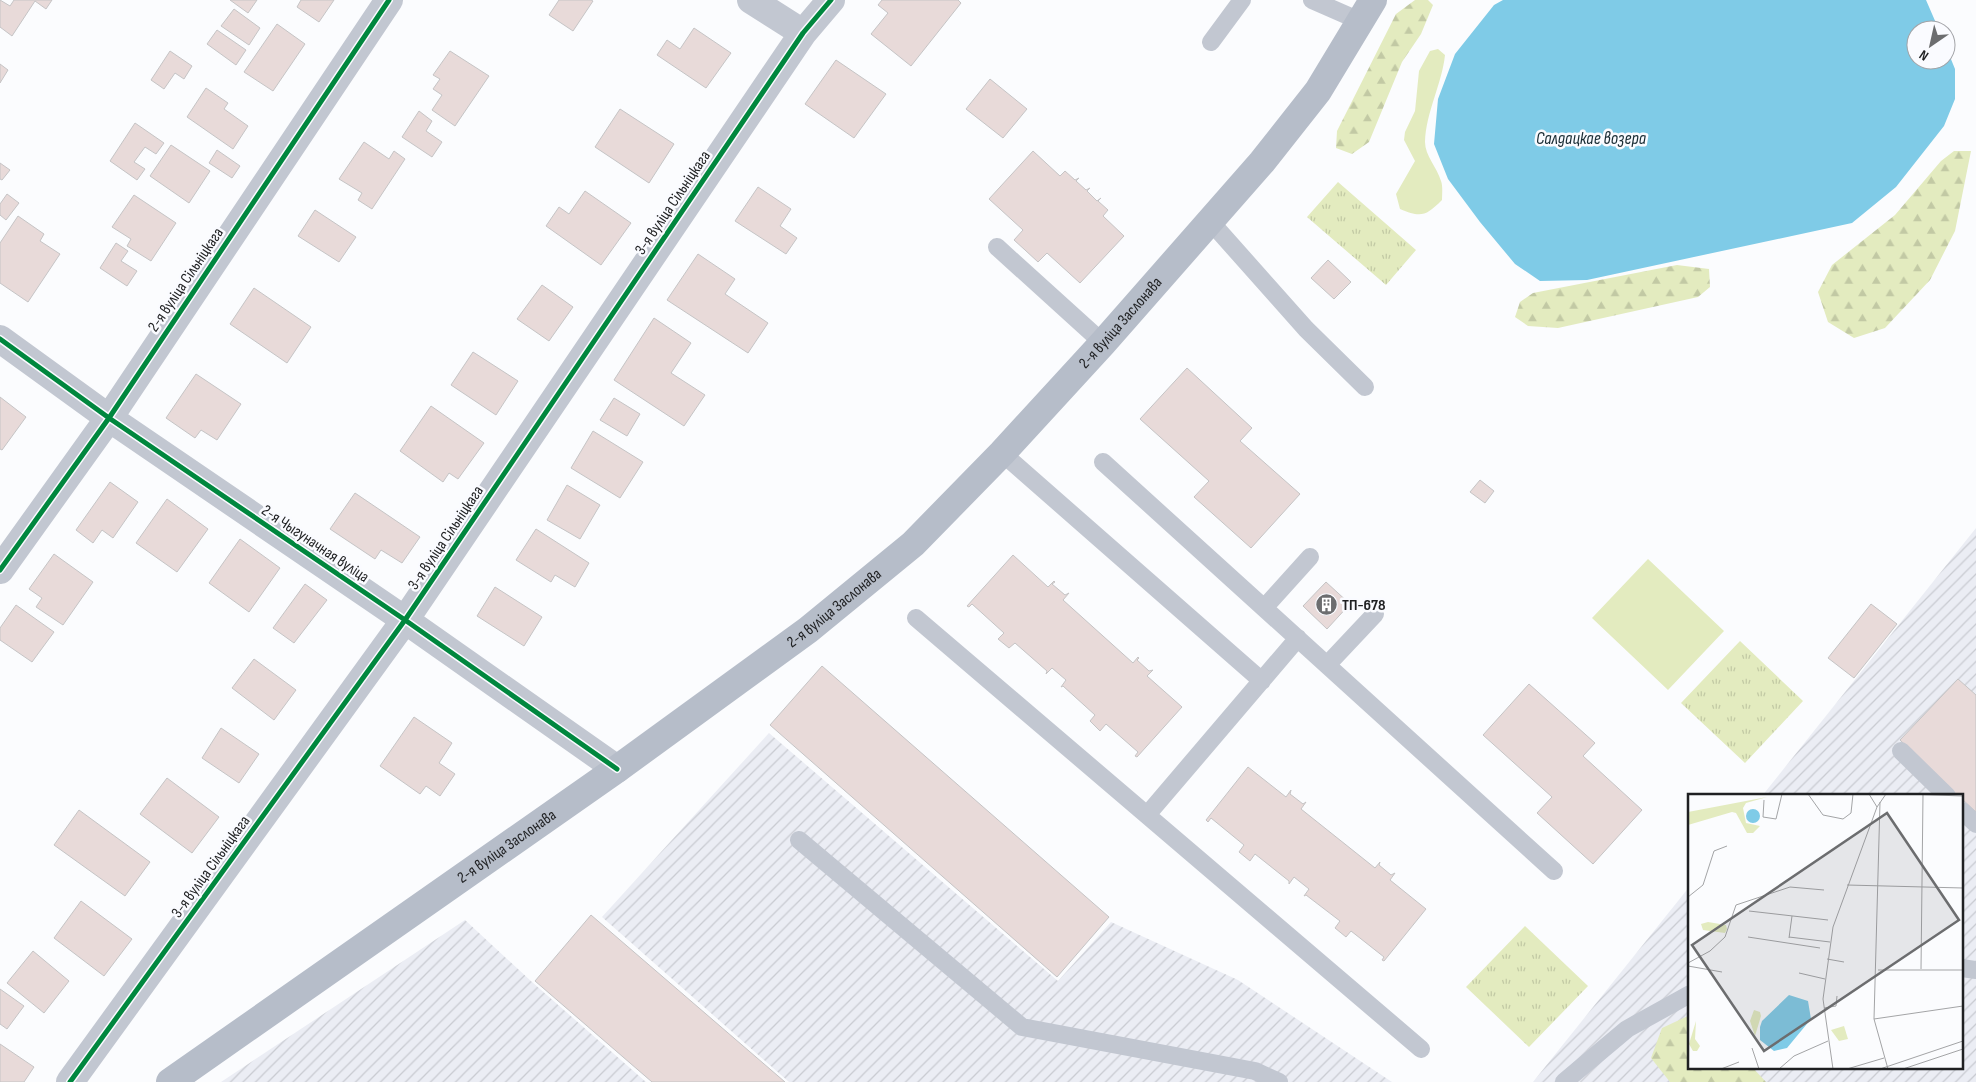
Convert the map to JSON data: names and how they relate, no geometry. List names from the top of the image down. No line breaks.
{"streets":{"main road":["2-я вуліца Заслонава"],"street":["3-я вуліца Сільніцкага","2-я вуліца Сільніцкага","2-я Чыгуначная вуліца"]},"crossings":[["3-я вуліца Сільніцкага","2-я Чыгуначная вуліца"],["2-я вуліца Сільніцкага","2-я Чыгуначная вуліца"],["2-я вуліца Заслонава","2-я Чыгуначная вуліца"]],"water":["Салдацкае возера"],"places":{"building":["ТП-678"]},"north":"bottom left"}
